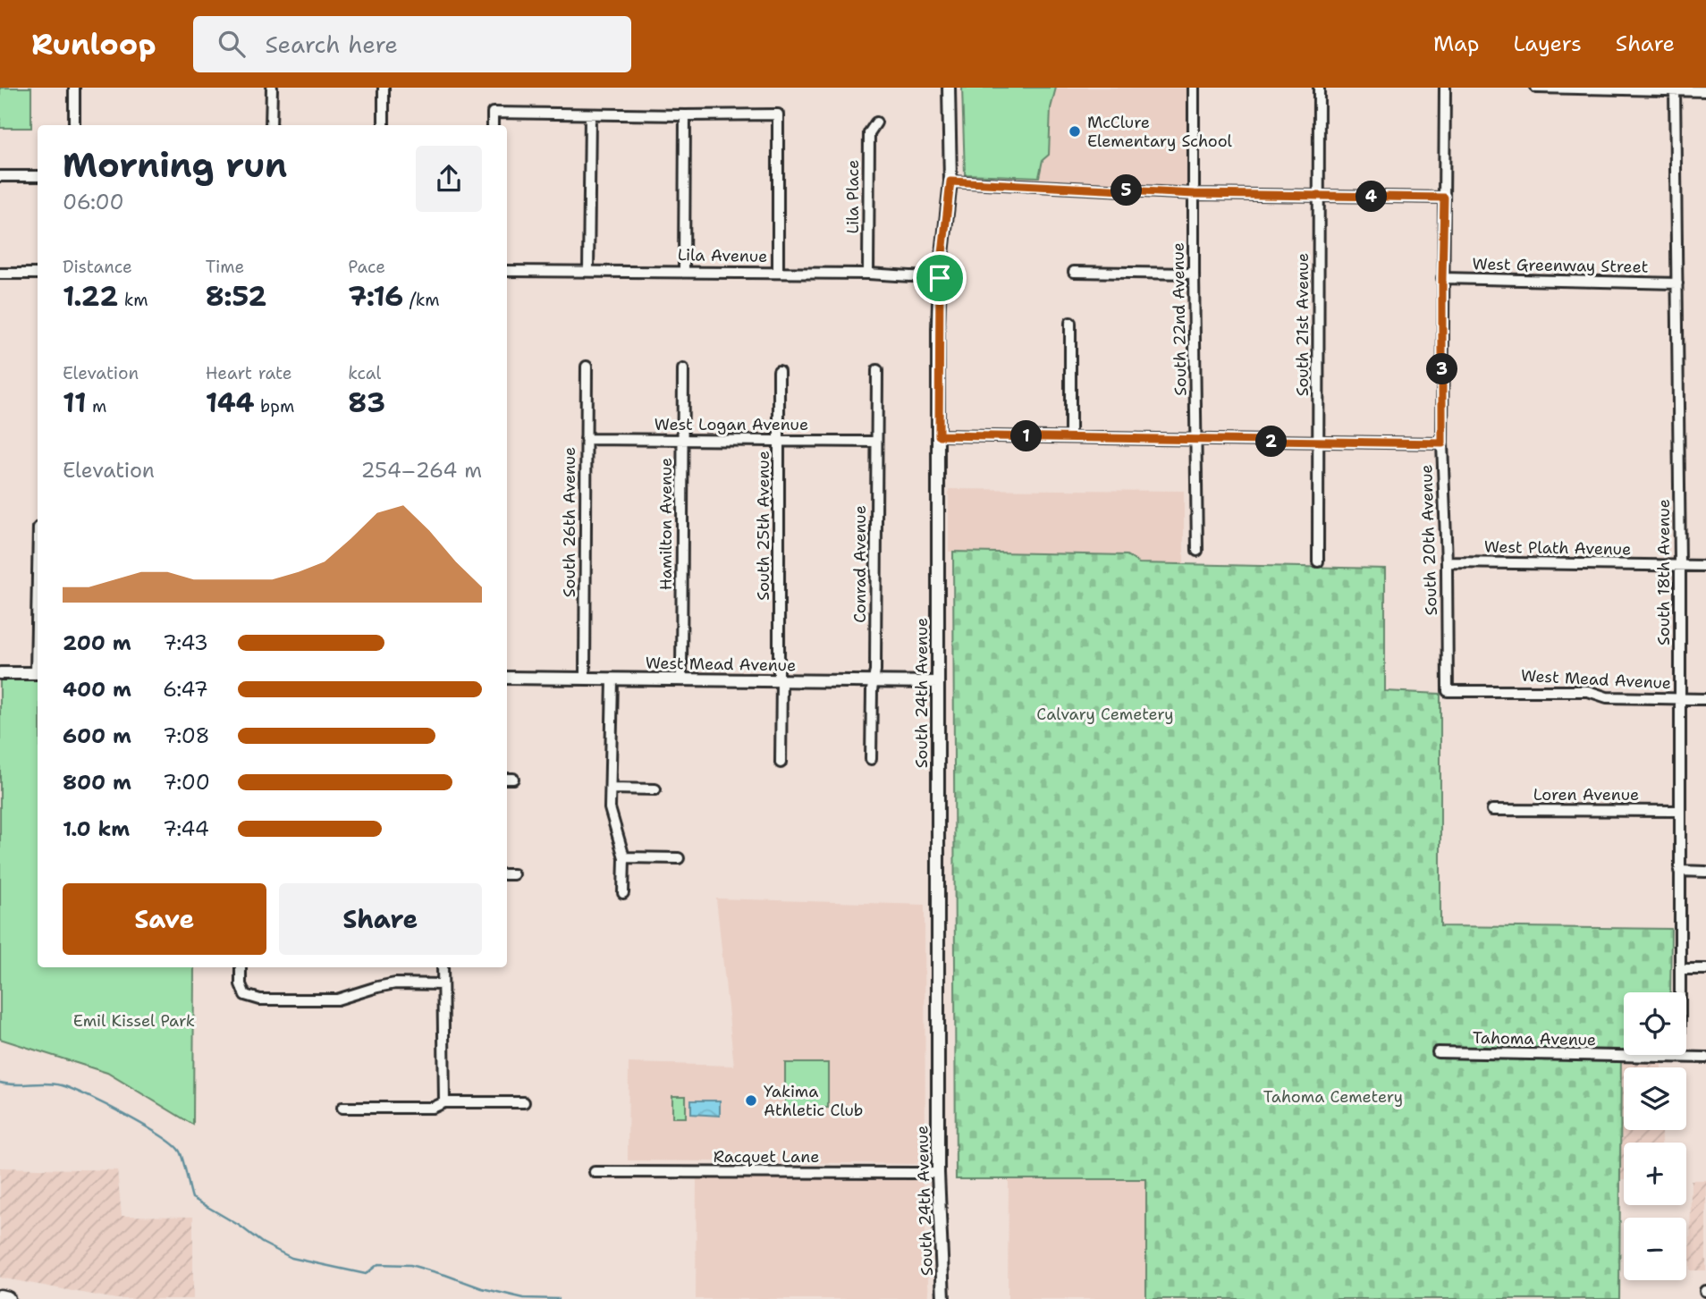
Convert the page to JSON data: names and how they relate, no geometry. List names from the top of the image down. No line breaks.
{"streets":{"street":["Lila Place","Lila Avenue","West Greenway Street","South 22nd Avenue","South 21st Avenue","West Logan Avenue","South 26th Avenue","Hamilton Avenue","South 25th Avenue","South 20th Avenue","West Plath Avenue","Conrad Avenue","South 18th Avenue","West Mead Avenue","South 24th Avenue","Loren Avenue","Tahoma Avenue","Racquet Lane"]},"crossings":[["Lila Place","Lila Avenue"],["Lila Avenue","South 24th Avenue"],["West Greenway Street","South 20th Avenue"],["West Greenway Street","South 18th Avenue"],["West Logan Avenue","South 26th Avenue"],["West Logan Avenue","Hamilton Avenue"],["West Logan Avenue","South 25th Avenue"],["West Logan Avenue","Conrad Avenue"],["South 26th Avenue","West Mead Avenue"],["Hamilton Avenue","West Mead Avenue"],["South 25th Avenue","West Mead Avenue"],["South 20th Avenue","West Plath Avenue"],["South 20th Avenue","West Mead Avenue"],["West Plath Avenue","South 18th Avenue"],["Conrad Avenue","West Mead Avenue"],["South 18th Avenue","West Mead Avenue"],["South 18th Avenue","Loren Avenue"],["South 18th Avenue","Tahoma Avenue"],["West Mead Avenue","South 24th Avenue"],["South 24th Avenue","Racquet Lane"]],"parks":["Calvary Cemetery","Emil Kissel Park","Tahoma Cemetery"],"places":["McClure Elementary School","Yakima Athletic Club"],"page":{"header":"Runloop","search":"Search here","nav":["Map","Layers","Share"],"heading":["Morning run","06:00"],"pins":["5","4","3","1","2"],"stats":[["Distance","1.22 km"],["Time","8:52"],["Pace","7:16 /km"],["Elevation","11 m"],["Heart rate","144 bpm"],["kcal","83"]],"chart":["Elevation","254–264 m"],"list":[{"name":"200 m","note":"7:43"},{"name":"400 m","note":"6:47"},{"name":"600 m","note":"7:08"},{"name":"800 m","note":"7:00"},{"name":"1.0 km","note":"7:44"}],"buttons":["Save","Share"],"map_buttons":["+","−"]}}
